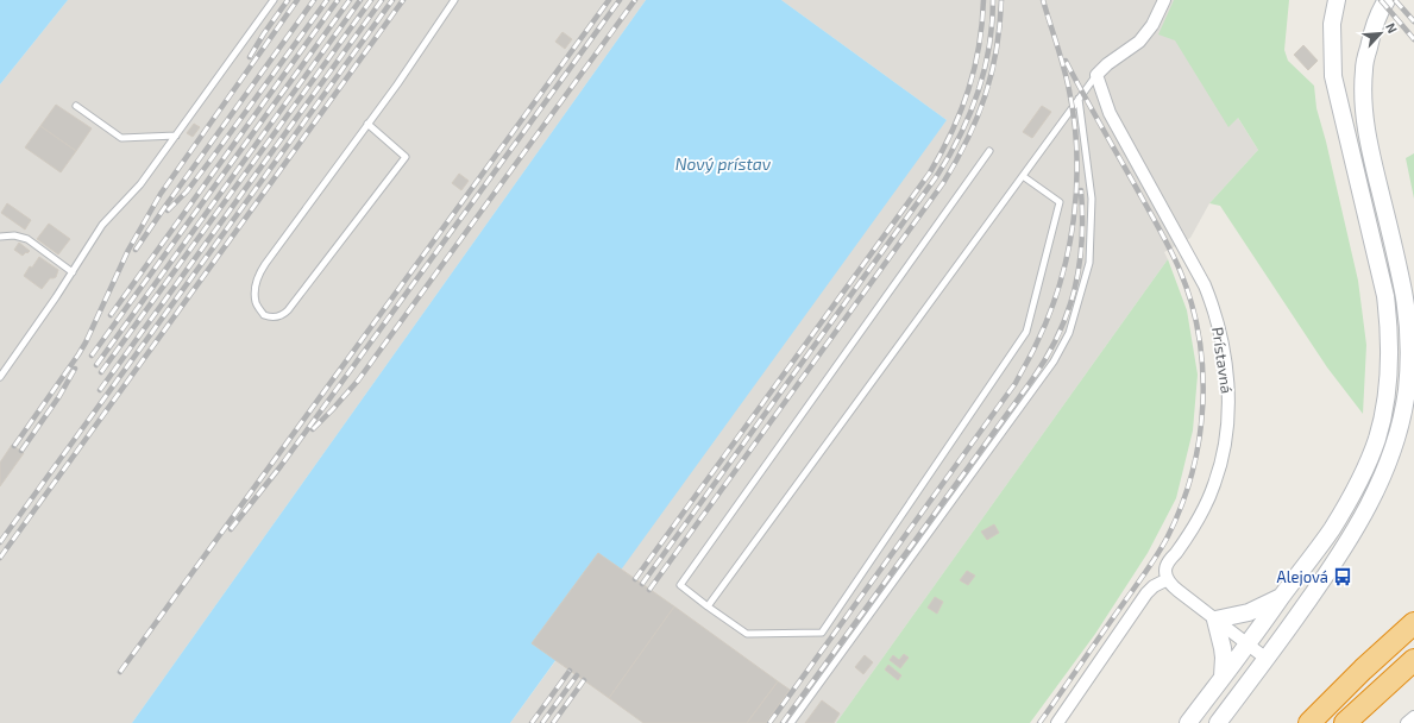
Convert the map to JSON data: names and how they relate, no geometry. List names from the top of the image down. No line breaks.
{"streets":{"street":["Prístavná"]},"water":["Nový prístav"],"places":{"bus stop":["Alejová"]},"north":"top right"}
